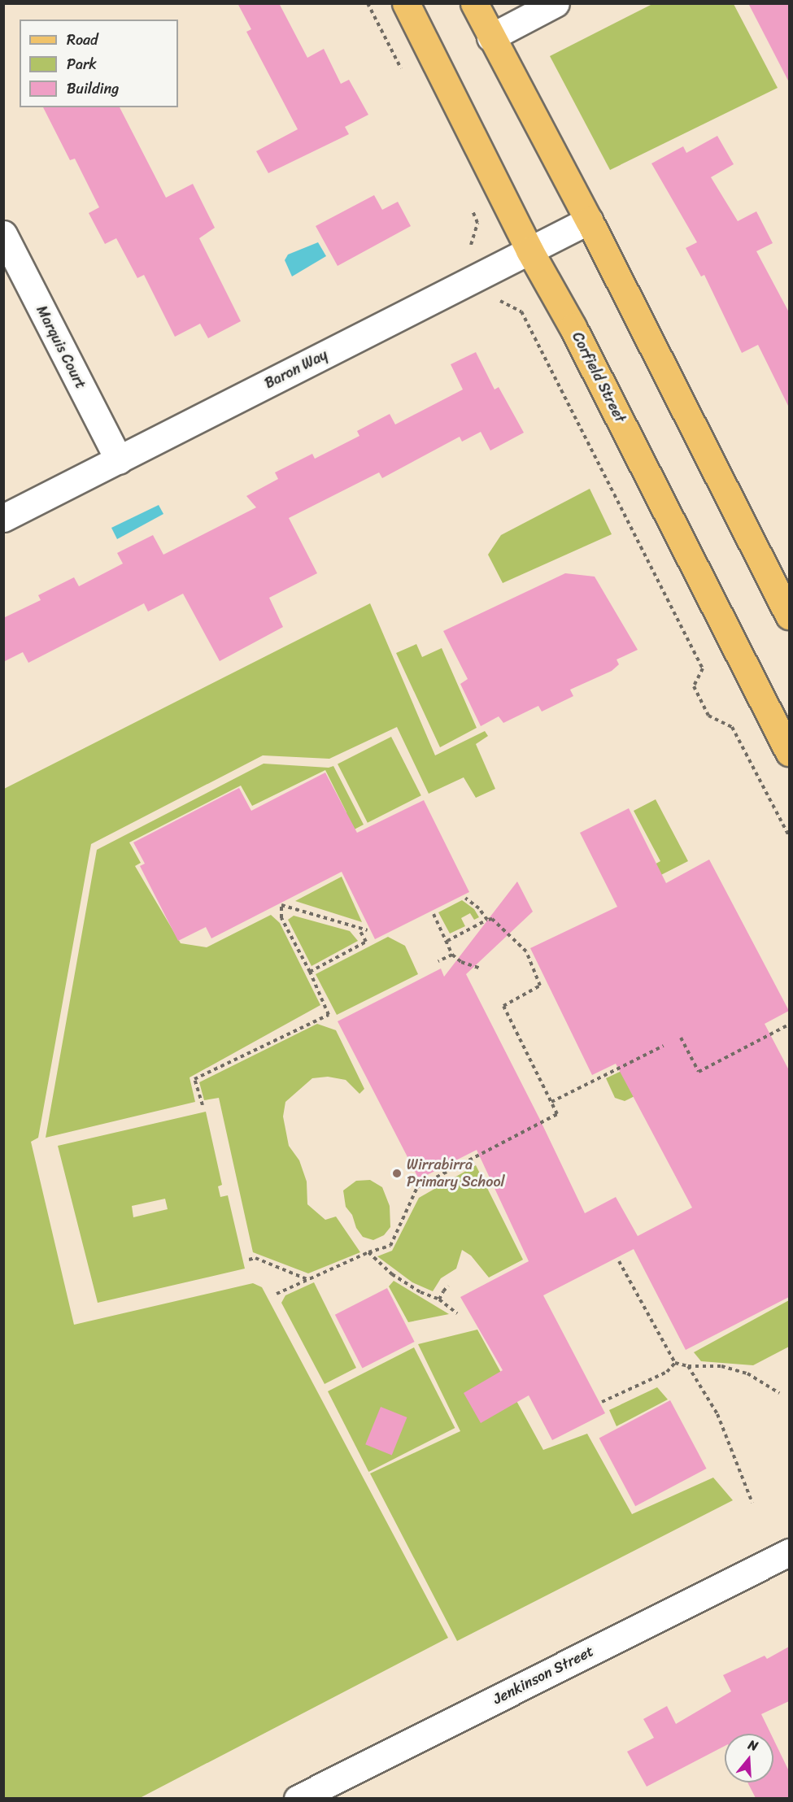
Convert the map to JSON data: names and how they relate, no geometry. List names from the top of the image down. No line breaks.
{"streets":{"main road":["Corfield Street"],"street":["Marquis Court","Baron Way","Jenkinson Street"]},"crossings":[["Marquis Court","Baron Way"],["Baron Way","Corfield Street"]],"places":["Wirrabirra Primary School"],"legend":["Road","Park","Building"],"north":"top"}
